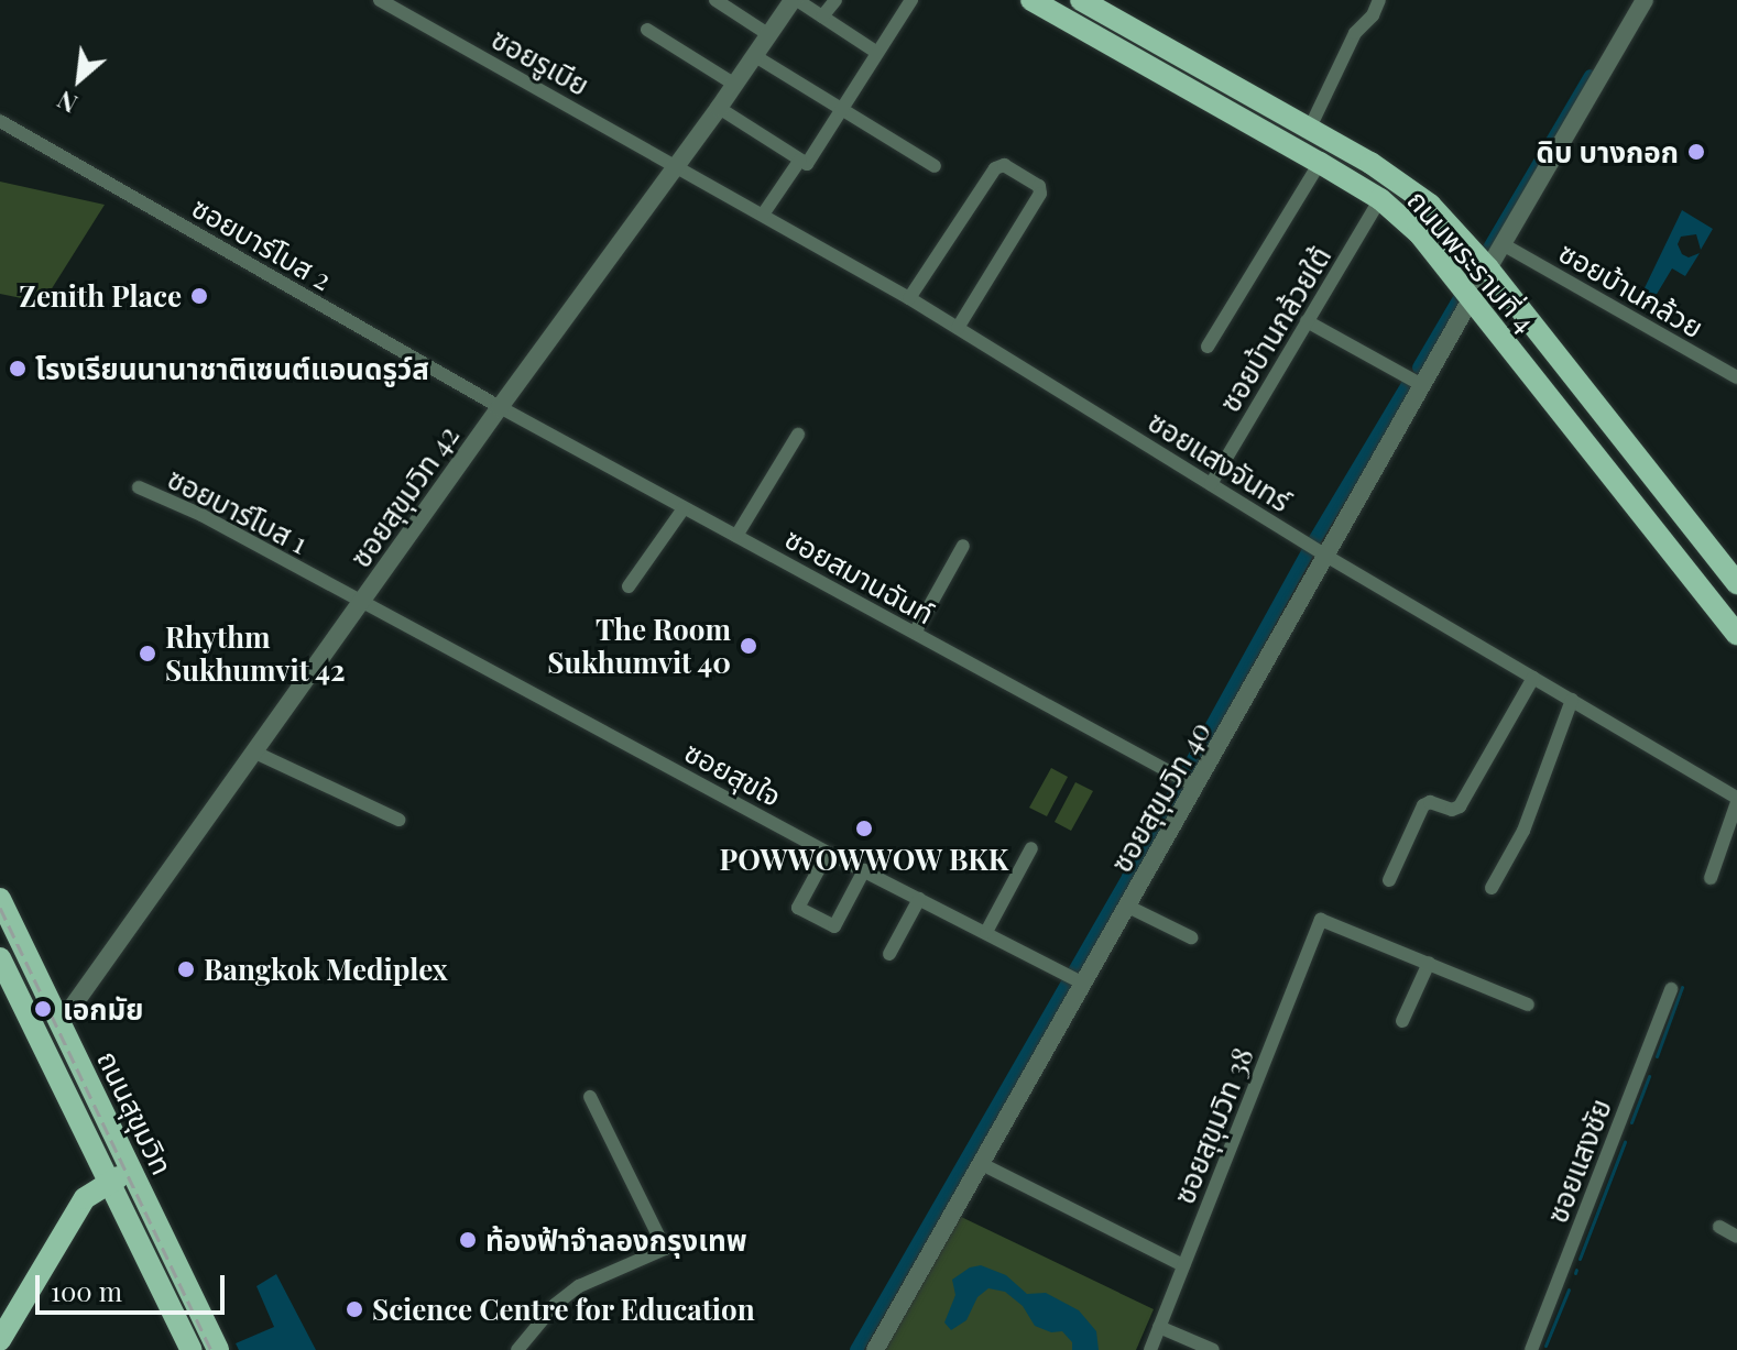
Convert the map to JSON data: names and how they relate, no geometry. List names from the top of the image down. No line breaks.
{"streets":{"main road":["ถนนพระรามที่ 4","ถนนสุขุมวิท"],"street":["ซอยรูเบีย","ซอยบาร์โบส 2","ซอยบ้านกล้วย","ซอยบ้านกล้วยใต้","ซอยแสงจันทร์","ซอยสุขุมวิท 42","ซอยบาร์โบส 1","ซอยสมานฉันท์","ซอยสุขใจ","ซอยสุขุมวิท 40","ซอยสุขุมวิท 38","ซอยแสงชัย"]},"crossings":[["ซอยรูเบีย","ซอยแสงจันทร์"],["ซอยรูเบีย","ซอยสุขุมวิท 42"],["ซอยบาร์โบส 2","ซอยสุขุมวิท 42"],["ซอยบาร์โบส 2","ซอยสมานฉันท์"],["ถนนพระรามที่ 4","ซอยบ้านกล้วยใต้"],["ถนนพระรามที่ 4","ซอยสุขุมวิท 40"],["ซอยบ้านกล้วย","ซอยสุขุมวิท 40"],["ซอยบ้านกล้วยใต้","ซอยแสงจันทร์"],["ซอยแสงจันทร์","ซอยสุขุมวิท 42"],["ซอยแสงจันทร์","ซอยสุขุมวิท 40"],["ซอยสุขุมวิท 42","ซอยบาร์โบส 1"],["ซอยสุขุมวิท 42","ซอยสมานฉันท์"],["ซอยสุขุมวิท 42","ซอยสุขใจ"],["ซอยสุขุมวิท 42","ถนนสุขุมวิท"],["ซอยบาร์โบส 1","ซอยสุขใจ"],["ซอยสมานฉันท์","ซอยสุขุมวิท 40"],["ซอยสุขใจ","ซอยสุขุมวิท 40"]],"places":["ดิบ บางกอก","Zenith Place","โรงเรียนนานาชาติเซนต์แอนดรูว์ส","The Room Sukhumvit 40","Rhythm Sukhumvit 42","POWWOWWOW BKK","Bangkok Mediplex","เอกมัย","ท้องฟ้าจำลองกรุงเทพ","Science Centre for Education"],"scale_bar":"100 m","north":"bottom left"}
